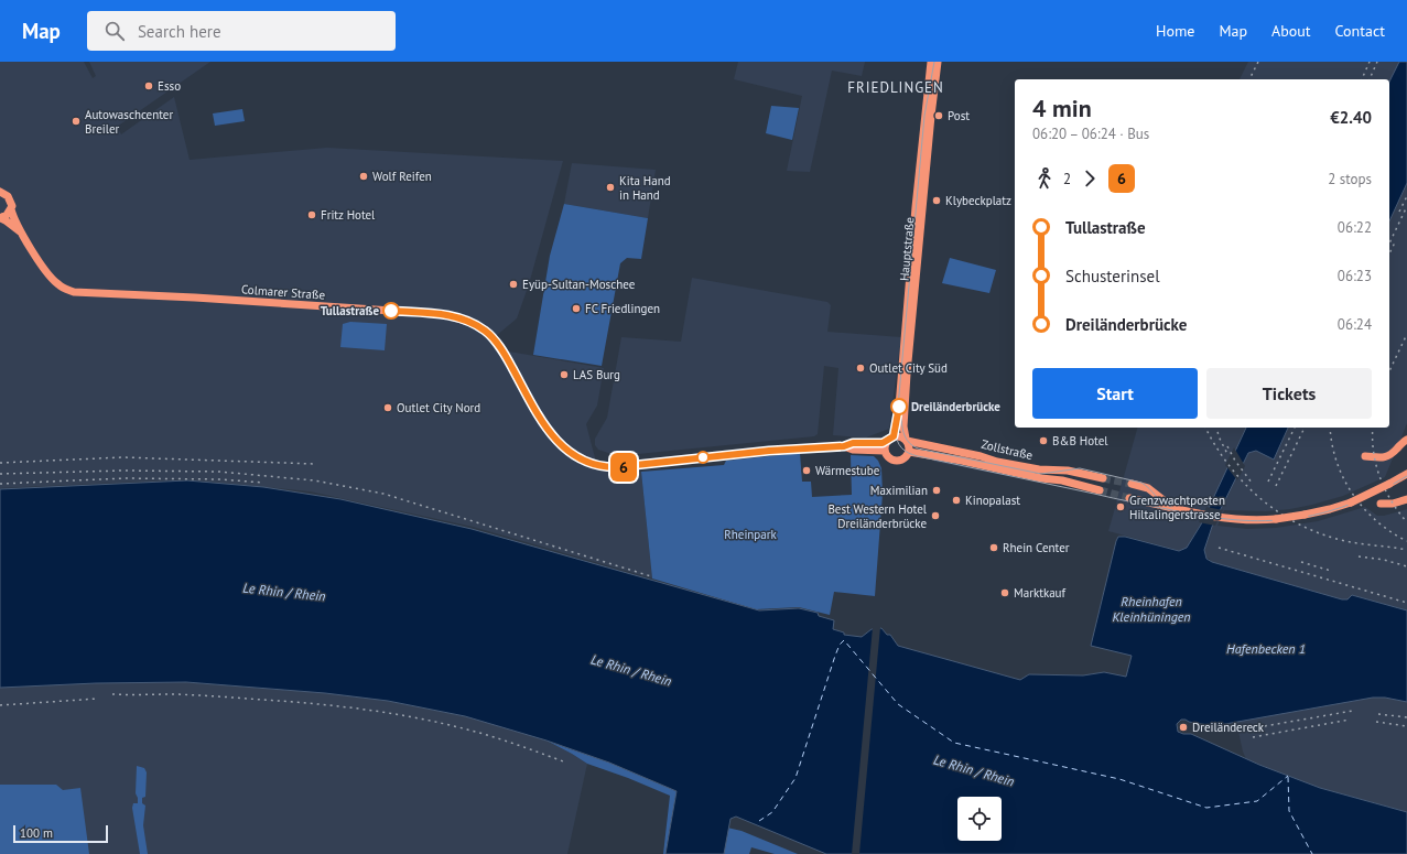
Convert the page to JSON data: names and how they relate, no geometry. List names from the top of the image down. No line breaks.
{"streets":{"main road":["Hauptstraße","Colmarer Straße","Zollstraße"]},"crossings":[["Hauptstraße","Colmarer Straße"],["Hauptstraße","Zollstraße"],["Colmarer Straße","Zollstraße"]],"districts":["FRIEDLINGEN"],"water":["Le Rhin / Rhein","Rheinhafen Kleinhüningen","Hafenbecken 1"],"parks":["Rheinpark"],"places":["Esso","Post","Autowaschcenter Breiler","Wolf Reifen","Kita Hand in Hand","Klybeckplatz","Fritz Hotel","Eyüp-Sultan-Moschee","FC Friedlingen","Tullastraße","Outlet City Süd","LAS Burg","Dreiländerbrücke","Outlet City Nord","B&B Hotel","Wärmestube","Maximilian","Kinopalast","Grenzwachtposten Hiltalingerstrasse","Best Western Hotel Dreiländerbrücke","Rhein Center","Marktkauf","Dreiländereck"],"lines":["bus line 6"],"scale_bar":"100 m","page":{"header":"Map","search":"Search here","nav":["Home","Map","About","Contact"],"on_map":"6","heading":["4 min","06:20 – 06:24 · Bus","€2.40"],"legs":["2","6","2 stops"],"list":[{"name":"Tullastraße","value":"06:22"},{"name":"Schusterinsel","value":"06:23"},{"name":"Dreiländerbrücke","value":"06:24"}],"buttons":["Start","Tickets"],"scale":"100 m"}}
